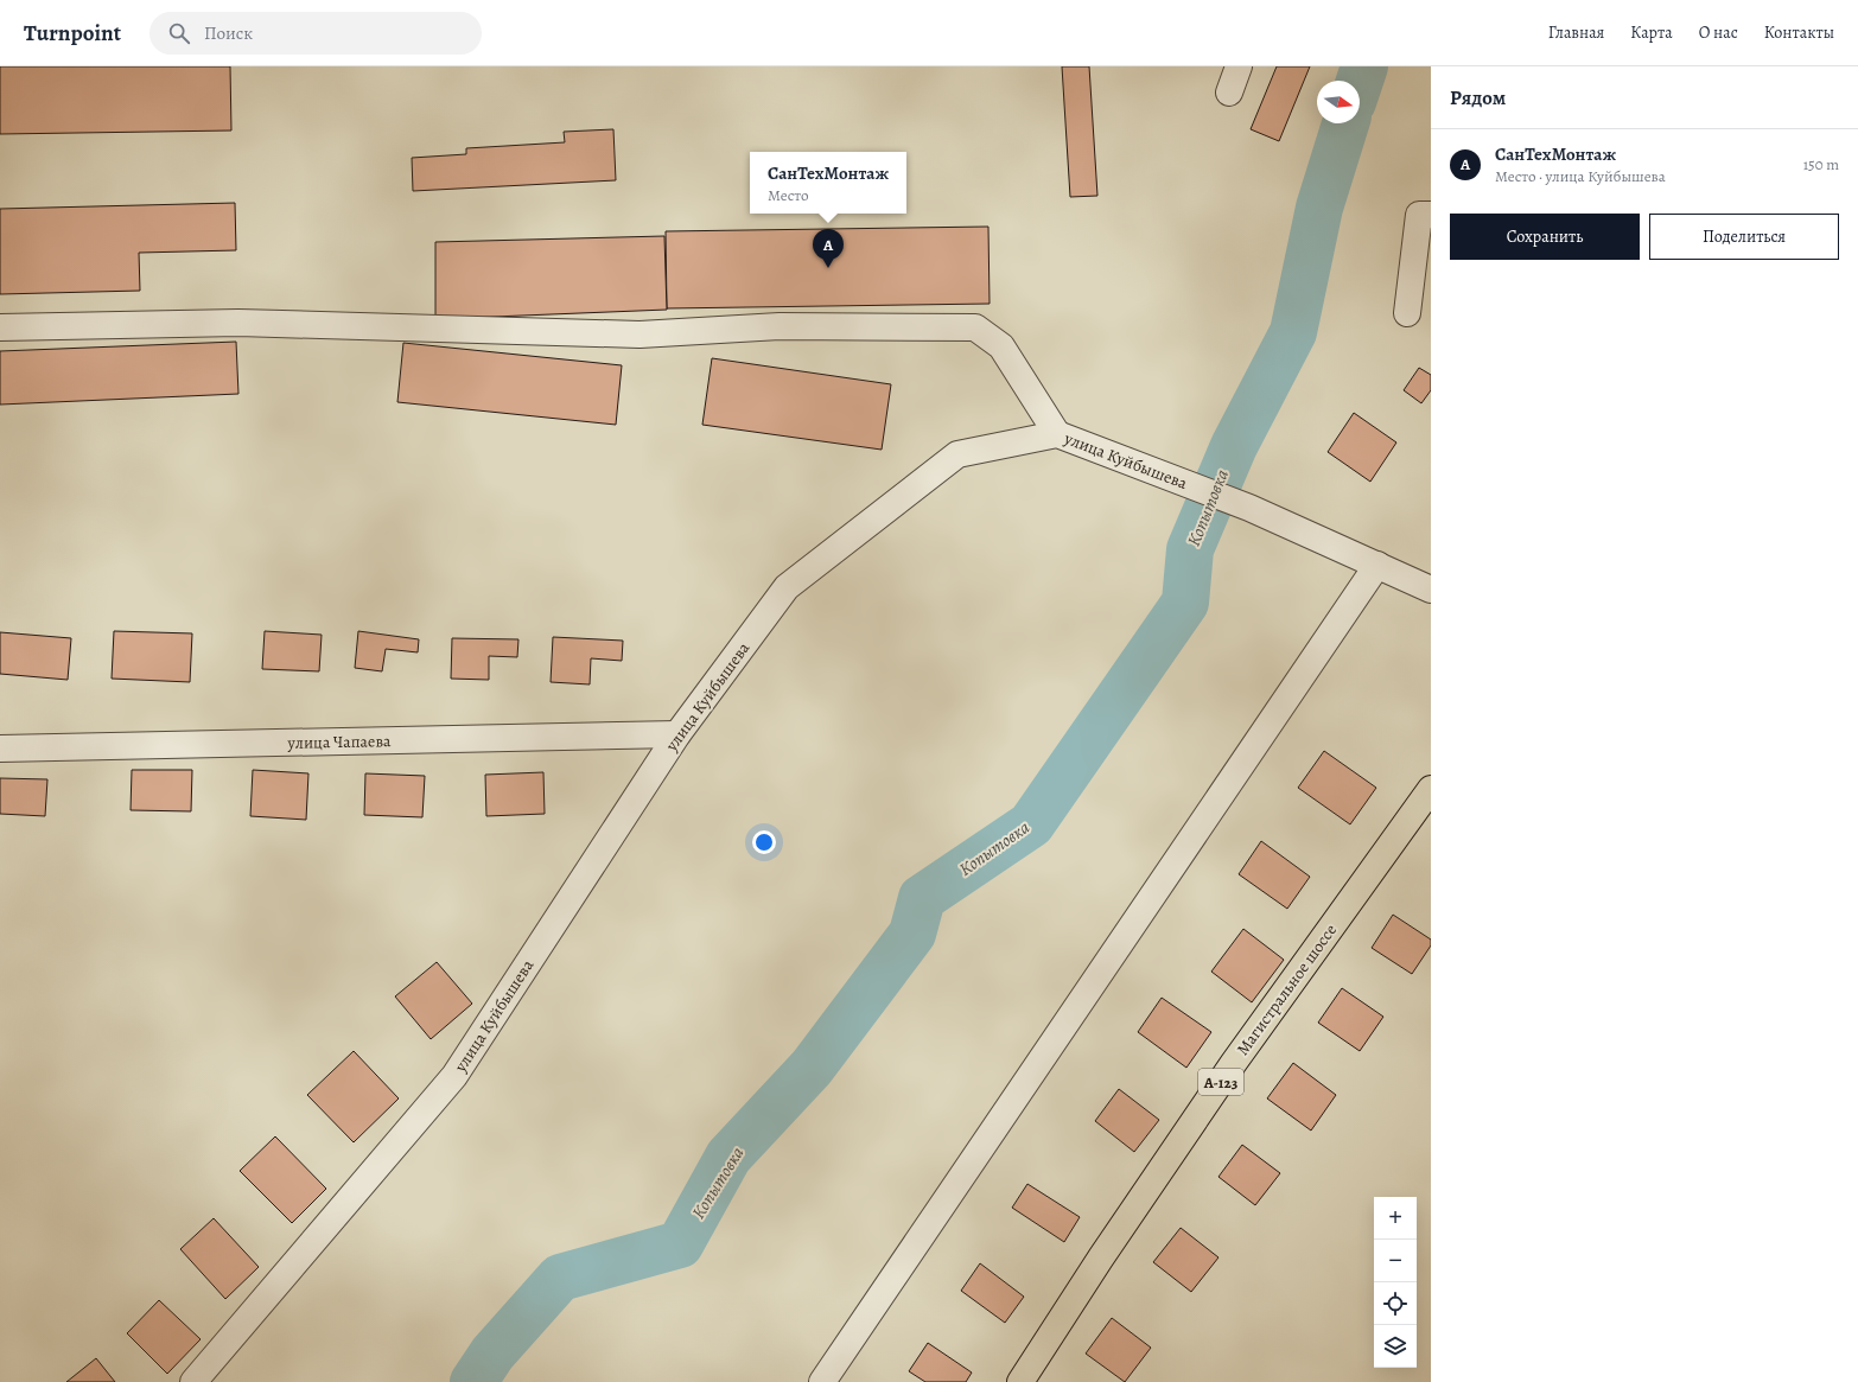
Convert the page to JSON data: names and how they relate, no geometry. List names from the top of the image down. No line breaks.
{"streets":{"main road":["Магистральное шоссе","А-123"],"street":["улица Куйбышева","улица Чапаева"]},"crossings":[["улица Куйбышева","улица Чапаева"]],"water":["Копытовка"],"north":"right","page":{"header":"Turnpoint","search":"Поиск","nav":["Главная","Карта","О нас","Контакты"],"heading":"Рядом","list":[{"mark":"A","name":"СанТехМонтаж","note":"Место · улица Куйбышева","value":"150 m"}],"popup":["СанТехМонтаж","Место"],"buttons":["Сохранить","Поделиться"],"pins":"A","map_buttons":["+","−"]}}
